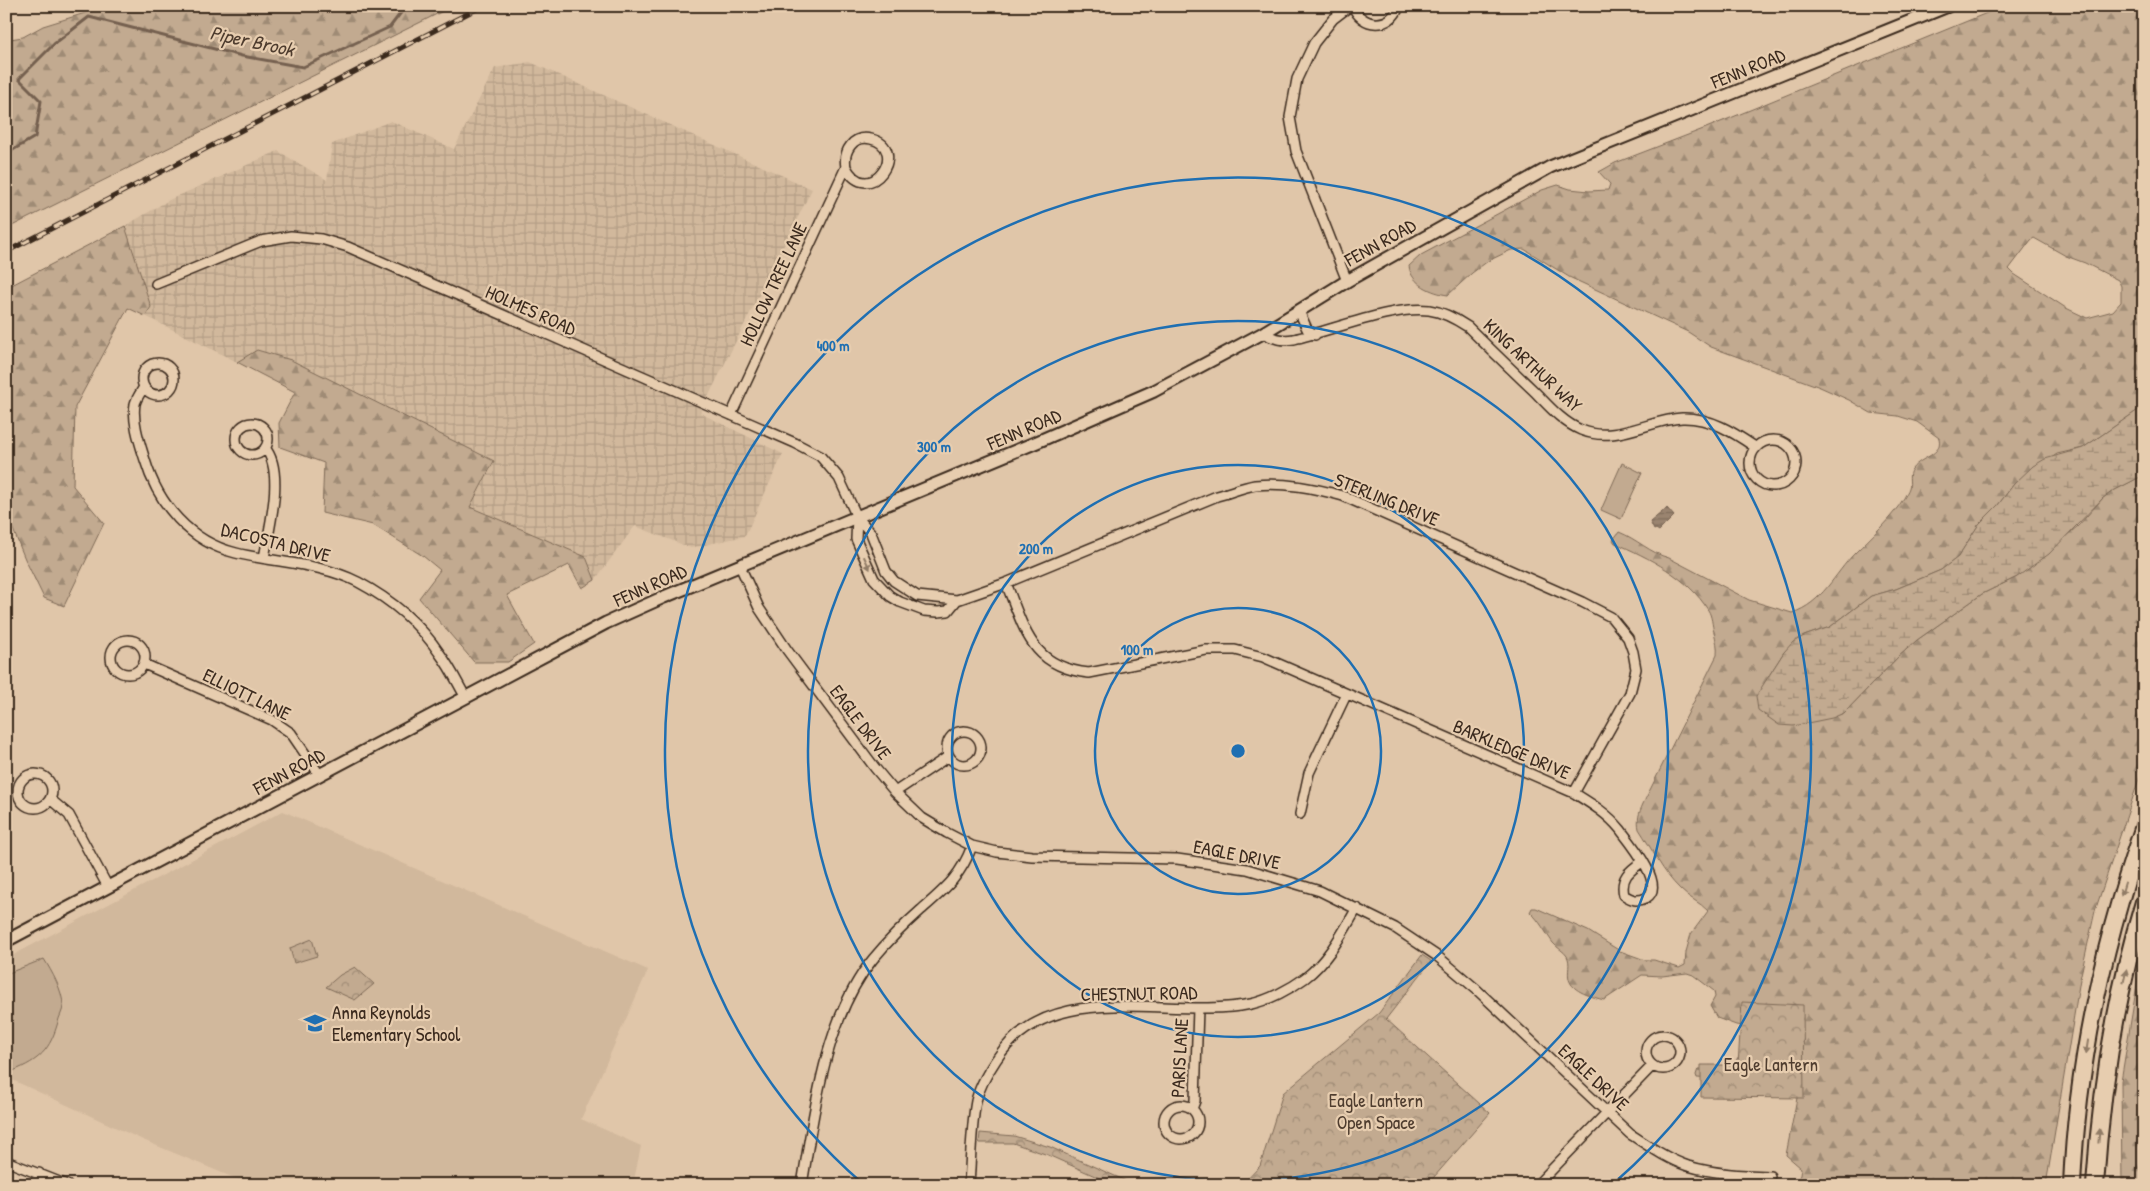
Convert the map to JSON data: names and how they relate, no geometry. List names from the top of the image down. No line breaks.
{"streets":{"street":["FENN ROAD","HOLLOW TREE LANE","HOLMES ROAD","KING ARTHUR WAY","STERLING DRIVE","DACOSTA DRIVE","ELLIOTT LANE","EAGLE DRIVE","BARKLEDGE DRIVE","CHESTNUT ROAD","PARIS LANE"]},"crossings":[["FENN ROAD","HOLMES ROAD"],["FENN ROAD","KING ARTHUR WAY"],["FENN ROAD","STERLING DRIVE"],["FENN ROAD","DACOSTA DRIVE"],["FENN ROAD","ELLIOTT LANE"],["FENN ROAD","EAGLE DRIVE"],["HOLLOW TREE LANE","HOLMES ROAD"],["HOLMES ROAD","STERLING DRIVE"],["STERLING DRIVE","BARKLEDGE DRIVE"],["EAGLE DRIVE","CHESTNUT ROAD"],["CHESTNUT ROAD","PARIS LANE"]],"water":["Piper Brook"],"parks":["Eagle Lantern","Eagle Lantern Open Space"],"places":{"school or university":["Anna Reynolds Elementary School"]},"rings":["400 m","300 m","200 m","100 m"]}
